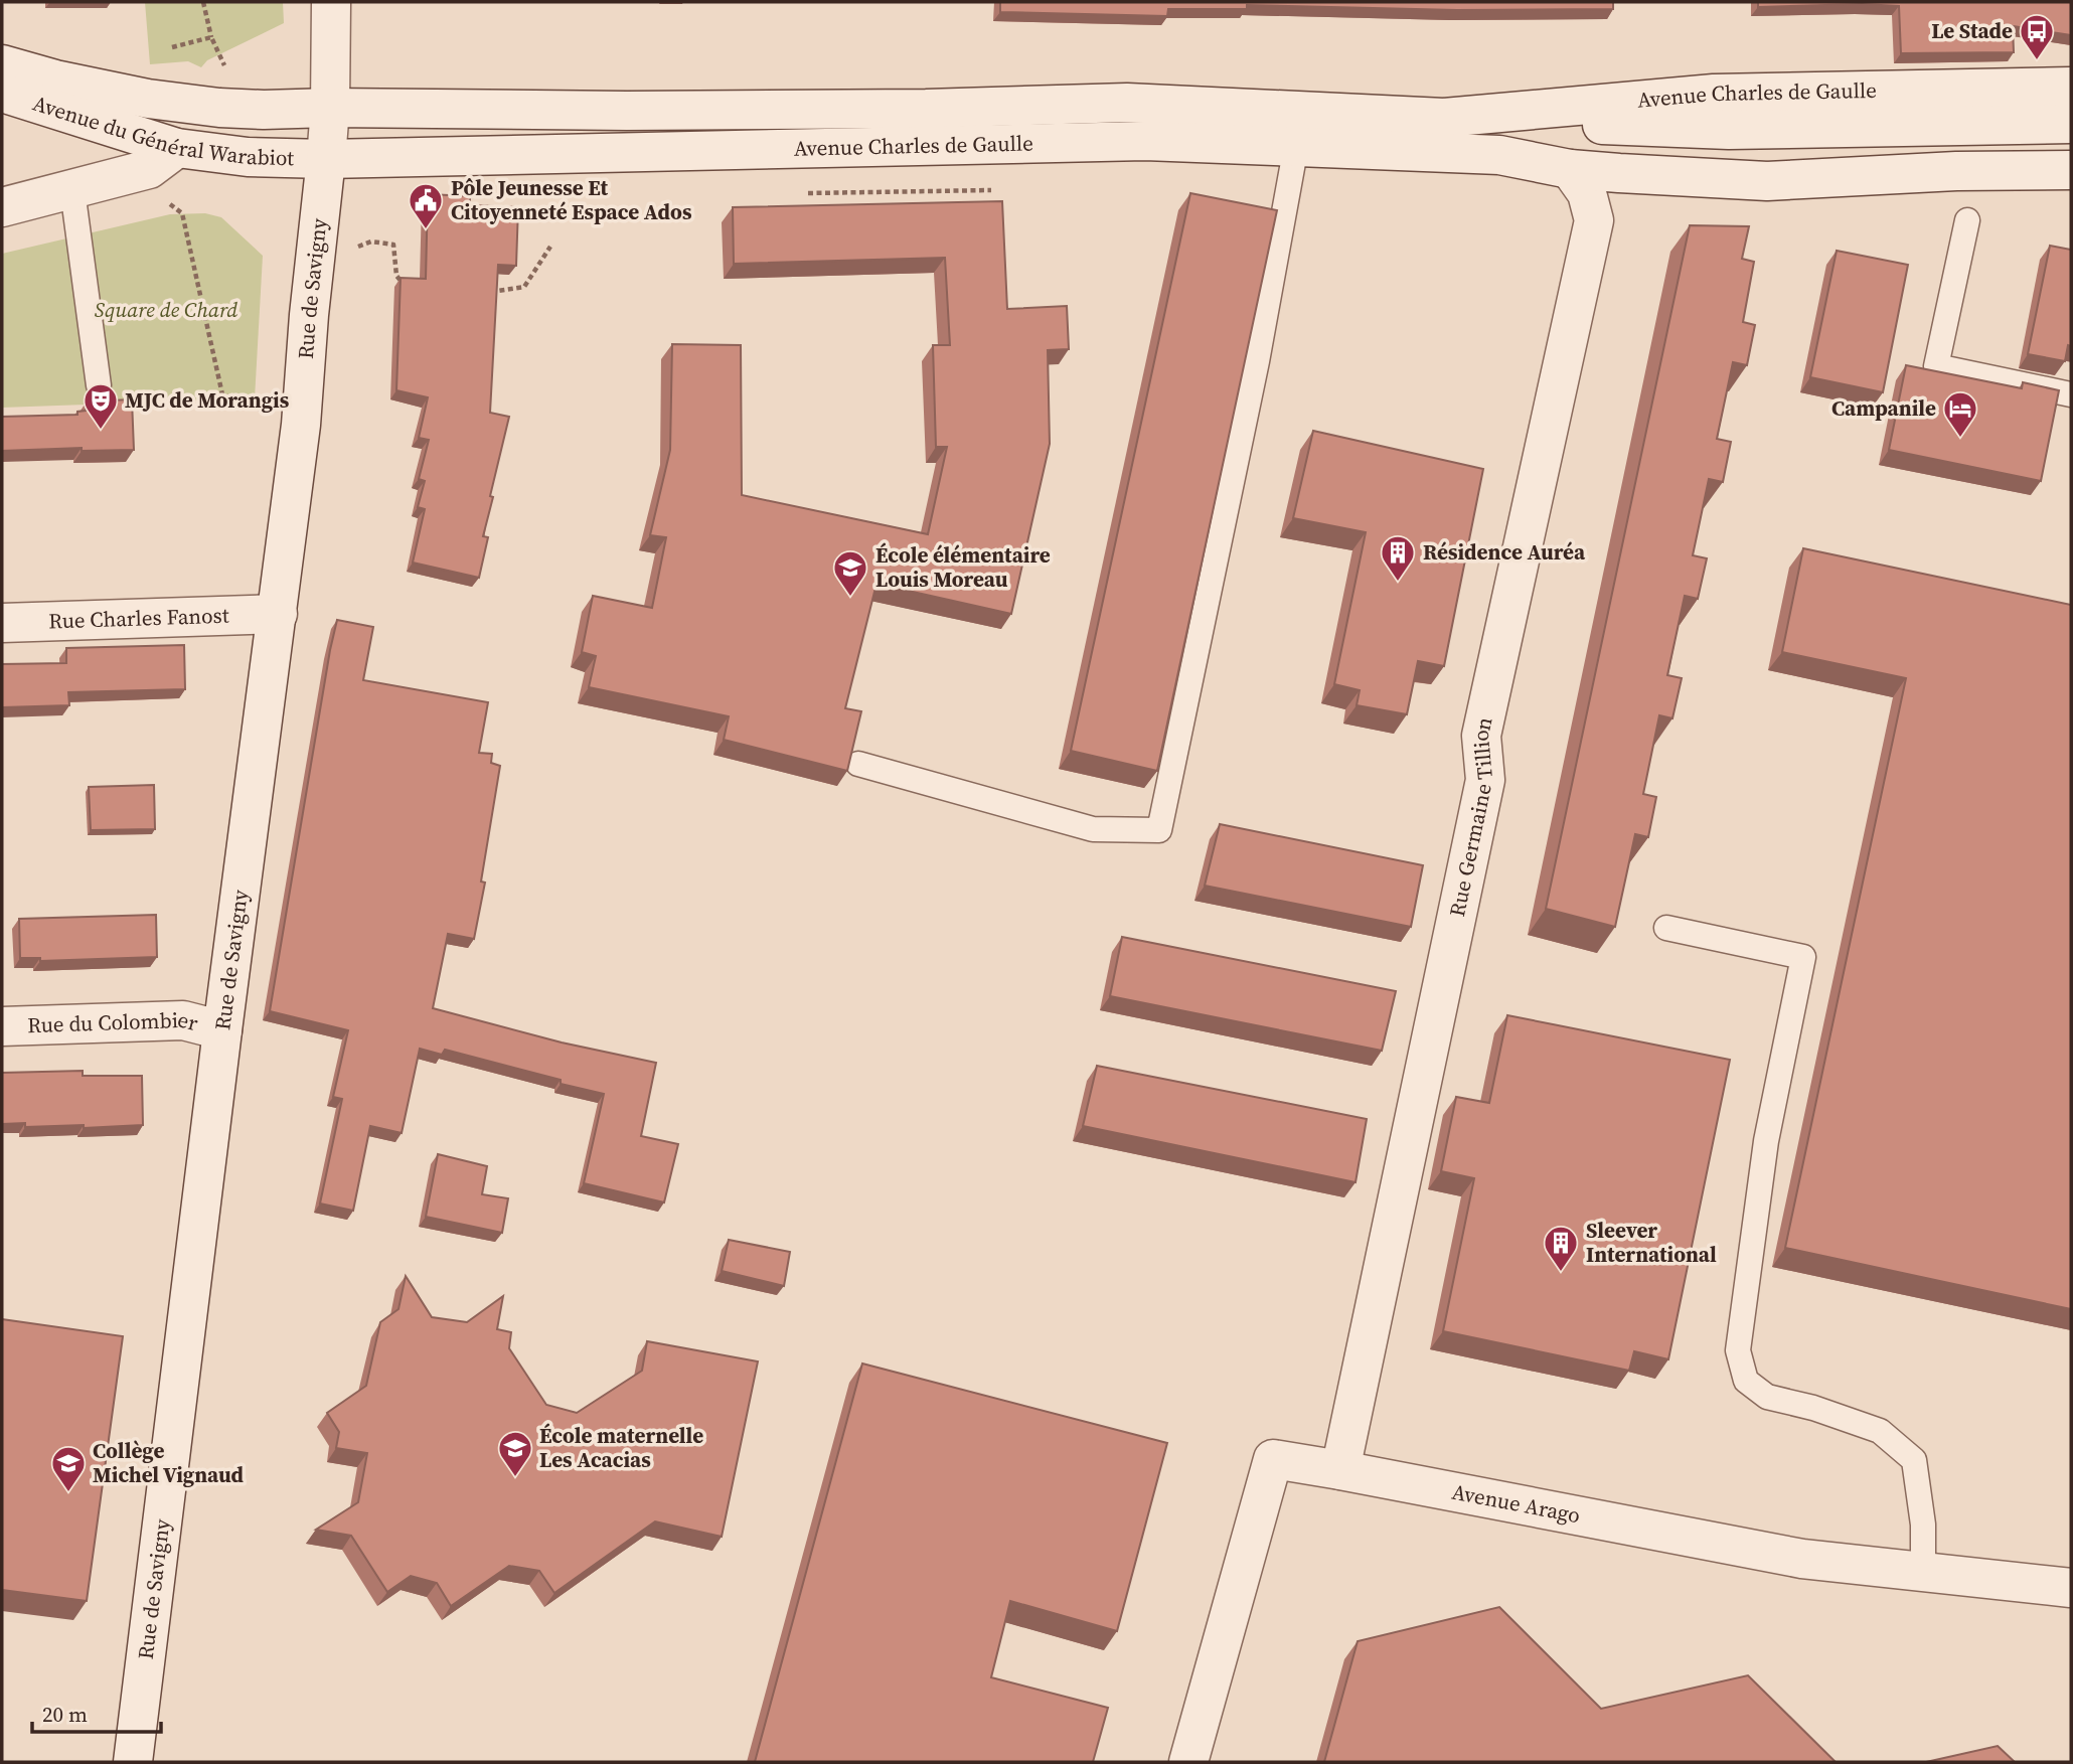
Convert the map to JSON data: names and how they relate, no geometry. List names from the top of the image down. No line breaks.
{"streets":{"main road":["Avenue Charles de Gaulle","Avenue du Général Warabiot","Rue de Savigny","Rue Charles Fanost","Rue Germaine Tillion","Rue du Colombier","Avenue Arago"]},"crossings":[["Avenue Charles de Gaulle","Avenue du Général Warabiot"],["Avenue Charles de Gaulle","Rue de Savigny"],["Avenue Charles de Gaulle","Rue Germaine Tillion"],["Avenue du Général Warabiot","Rue de Savigny"],["Rue de Savigny","Rue Charles Fanost"],["Rue de Savigny","Rue du Colombier"],["Rue Germaine Tillion","Avenue Arago"]],"parks":["Square de Chard"],"places":{"bus stop":["Le Stade"],"public building":["Pôle Jeunesse Et Citoyenneté Espace Ados"],"theatre":["MJC de Morangis"],"hotel":["Campanile"],"building":["Résidence Auréa","Sleever International"],"school or university":["École élémentaire Louis Moreau","École maternelle Les Acacias","Collège Michel Vignaud"]},"scale_bar":"20 m"}
